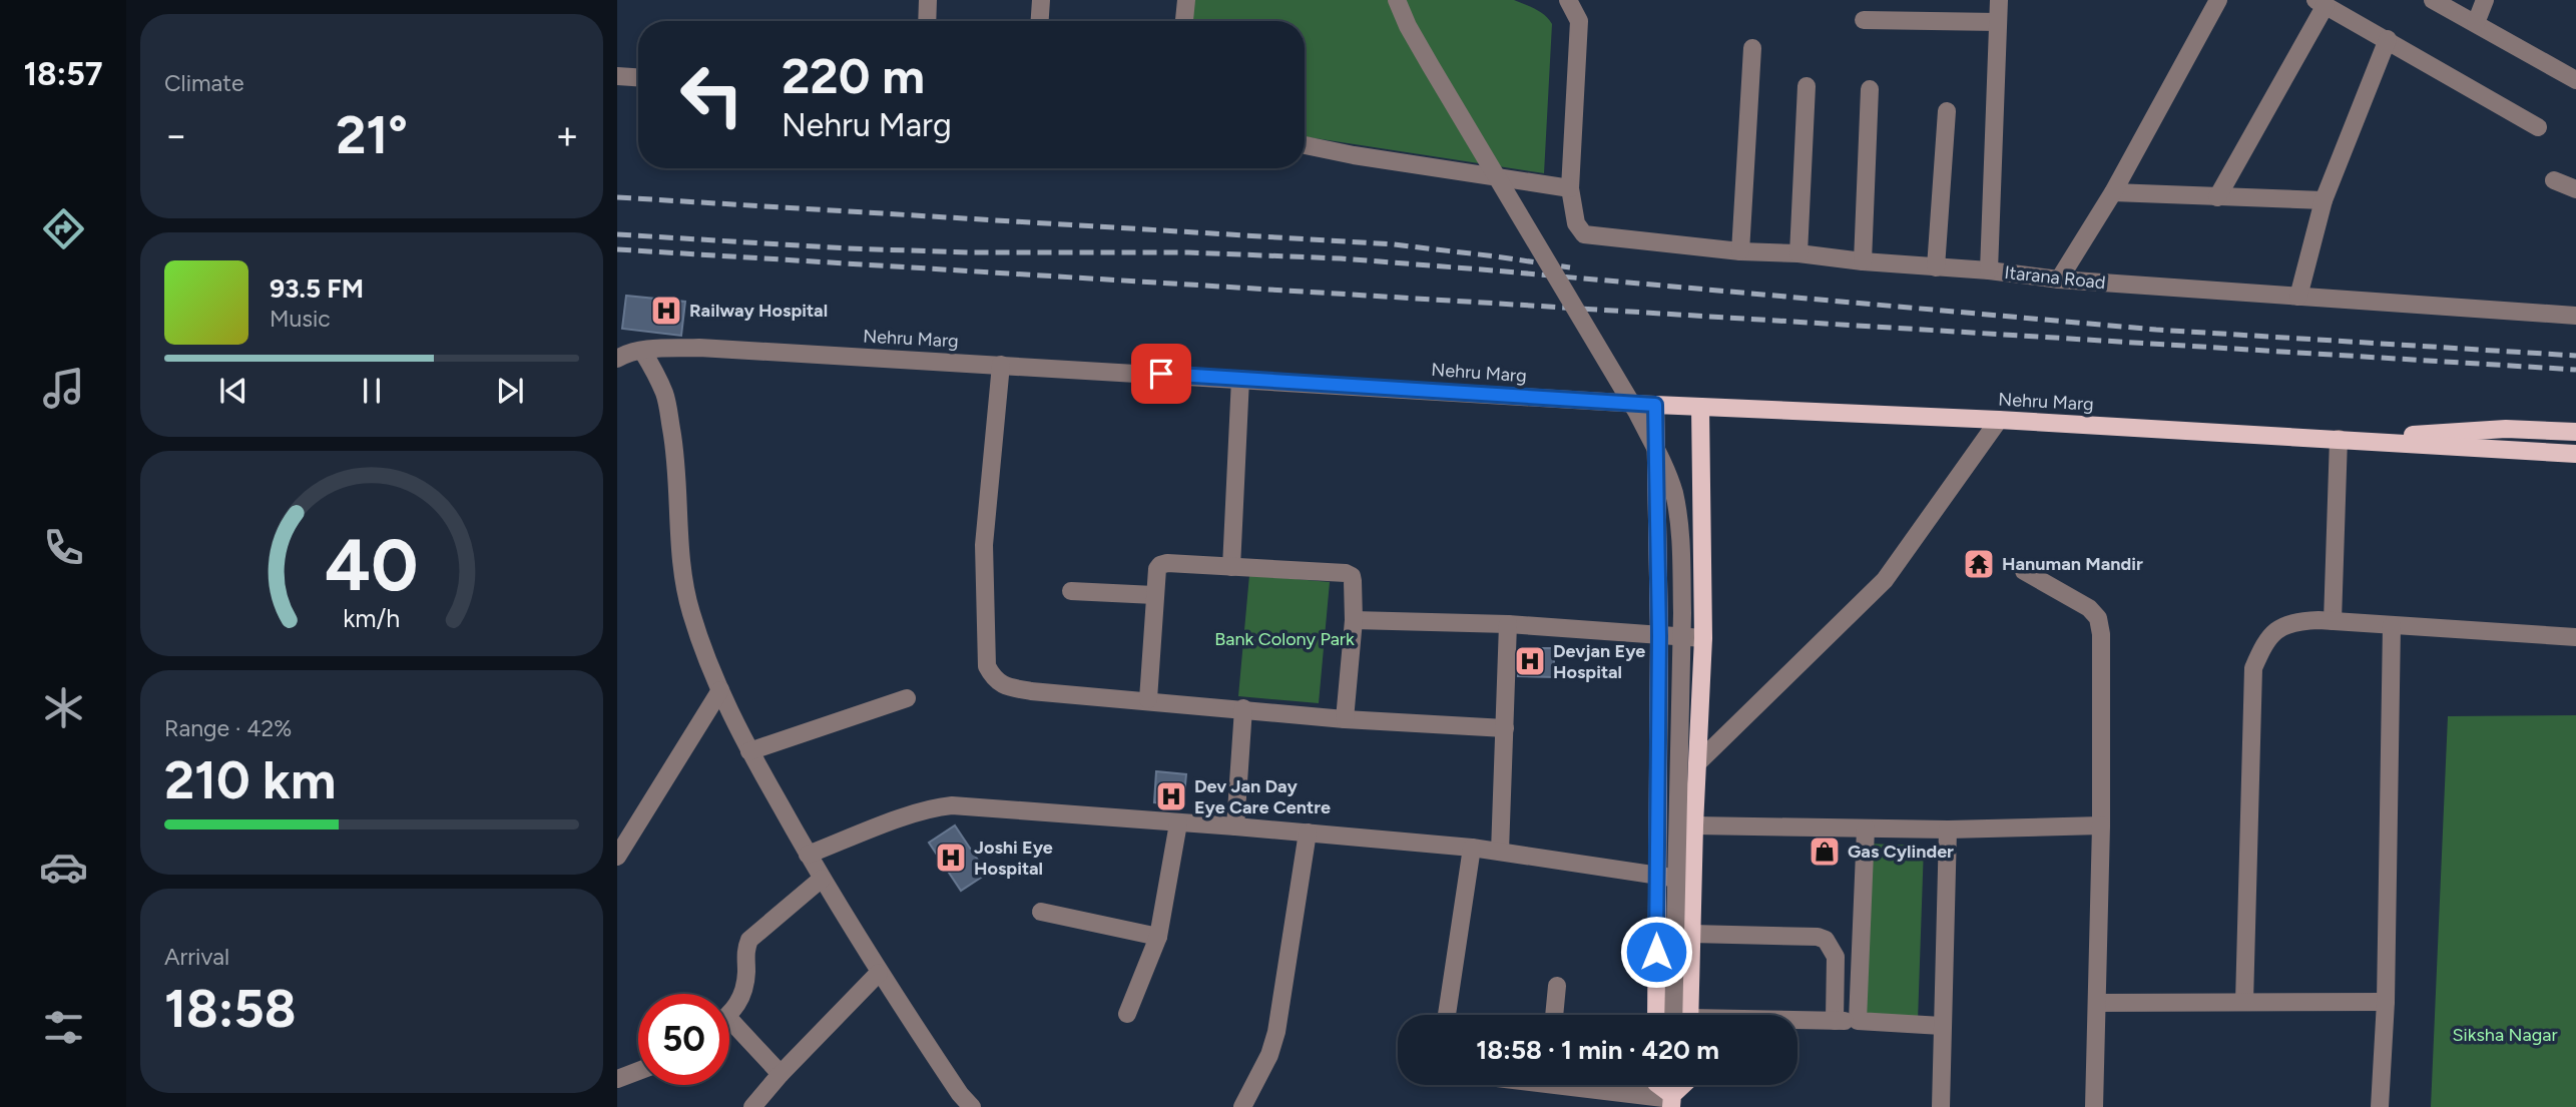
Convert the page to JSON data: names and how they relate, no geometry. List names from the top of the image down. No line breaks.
{"streets":{"main road":["Nehru Marg"],"street":["Itarana Road"]},"parks":["Bank Colony Park","Siksha Nagar"],"places":{"hospital":["Railway Hospital","Devjan Eye Hospital","Dev Jan Day Eye Care Centre","Joshi Eye Hospital"],"temple":["Hanuman Mandir"],"shop":["Gas Cylinder"]},"page":{"tabs":"18:57","tile":["Climate",["Range · 42%","210 km"],["Arrival","18:58"]],"turn":["220 m","Nehru Marg"],"heat":["−","21°","+"],"song":["93.5 FM","Music"],"limit":"50","trip":"18:58 · 1 min · 420 m","gauge":["40","km/h"]}}
